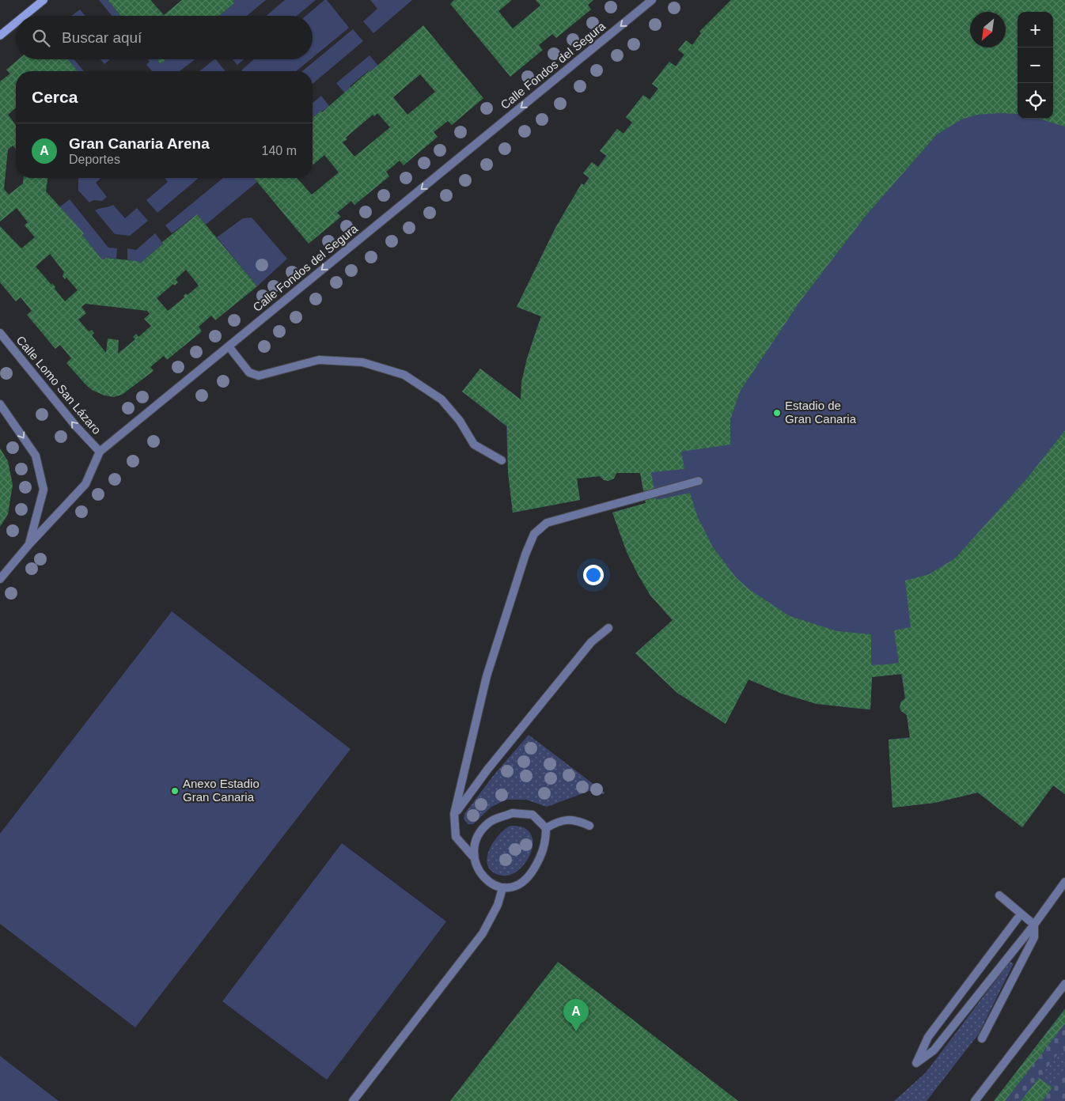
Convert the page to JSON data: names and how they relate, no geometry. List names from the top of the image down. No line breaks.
{"streets":{"street":["Calle Fondos del Segura","Calle Lomo San Lázaro"]},"crossings":[["Calle Fondos del Segura","Calle Lomo San Lázaro"]],"one_way":["Calle Fondos del Segura","Calle Lomo San Lázaro"],"places":["Estadio de Gran Canaria","Anexo Estadio Gran Canaria"],"north":"bottom left","page":{"map_buttons":["+","−"],"search":"Buscar aquí","heading":"Cerca","list":[{"mark":"A","name":"Gran Canaria Arena","note":"Deportes","value":"140 m"}],"pins":"A"}}
